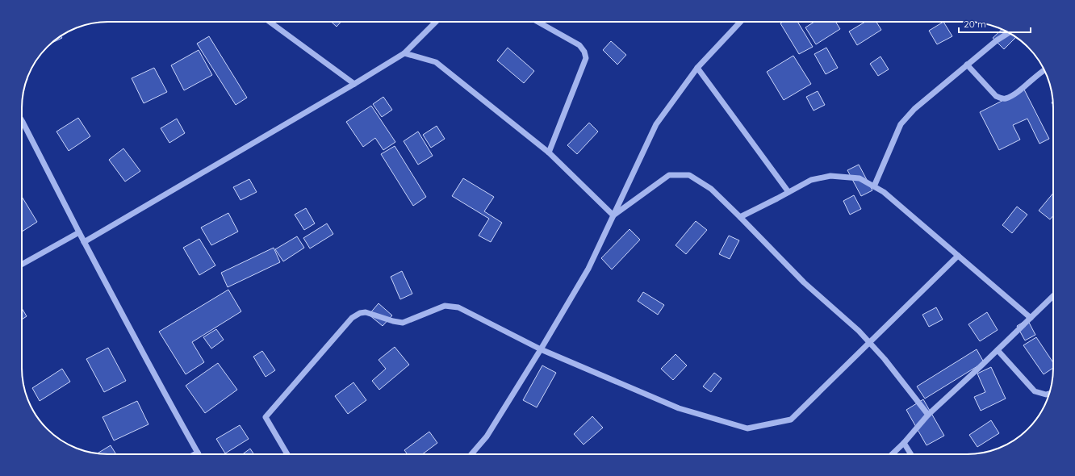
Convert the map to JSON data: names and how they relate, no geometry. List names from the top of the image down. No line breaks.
{"scale_bar":"20 m"}
